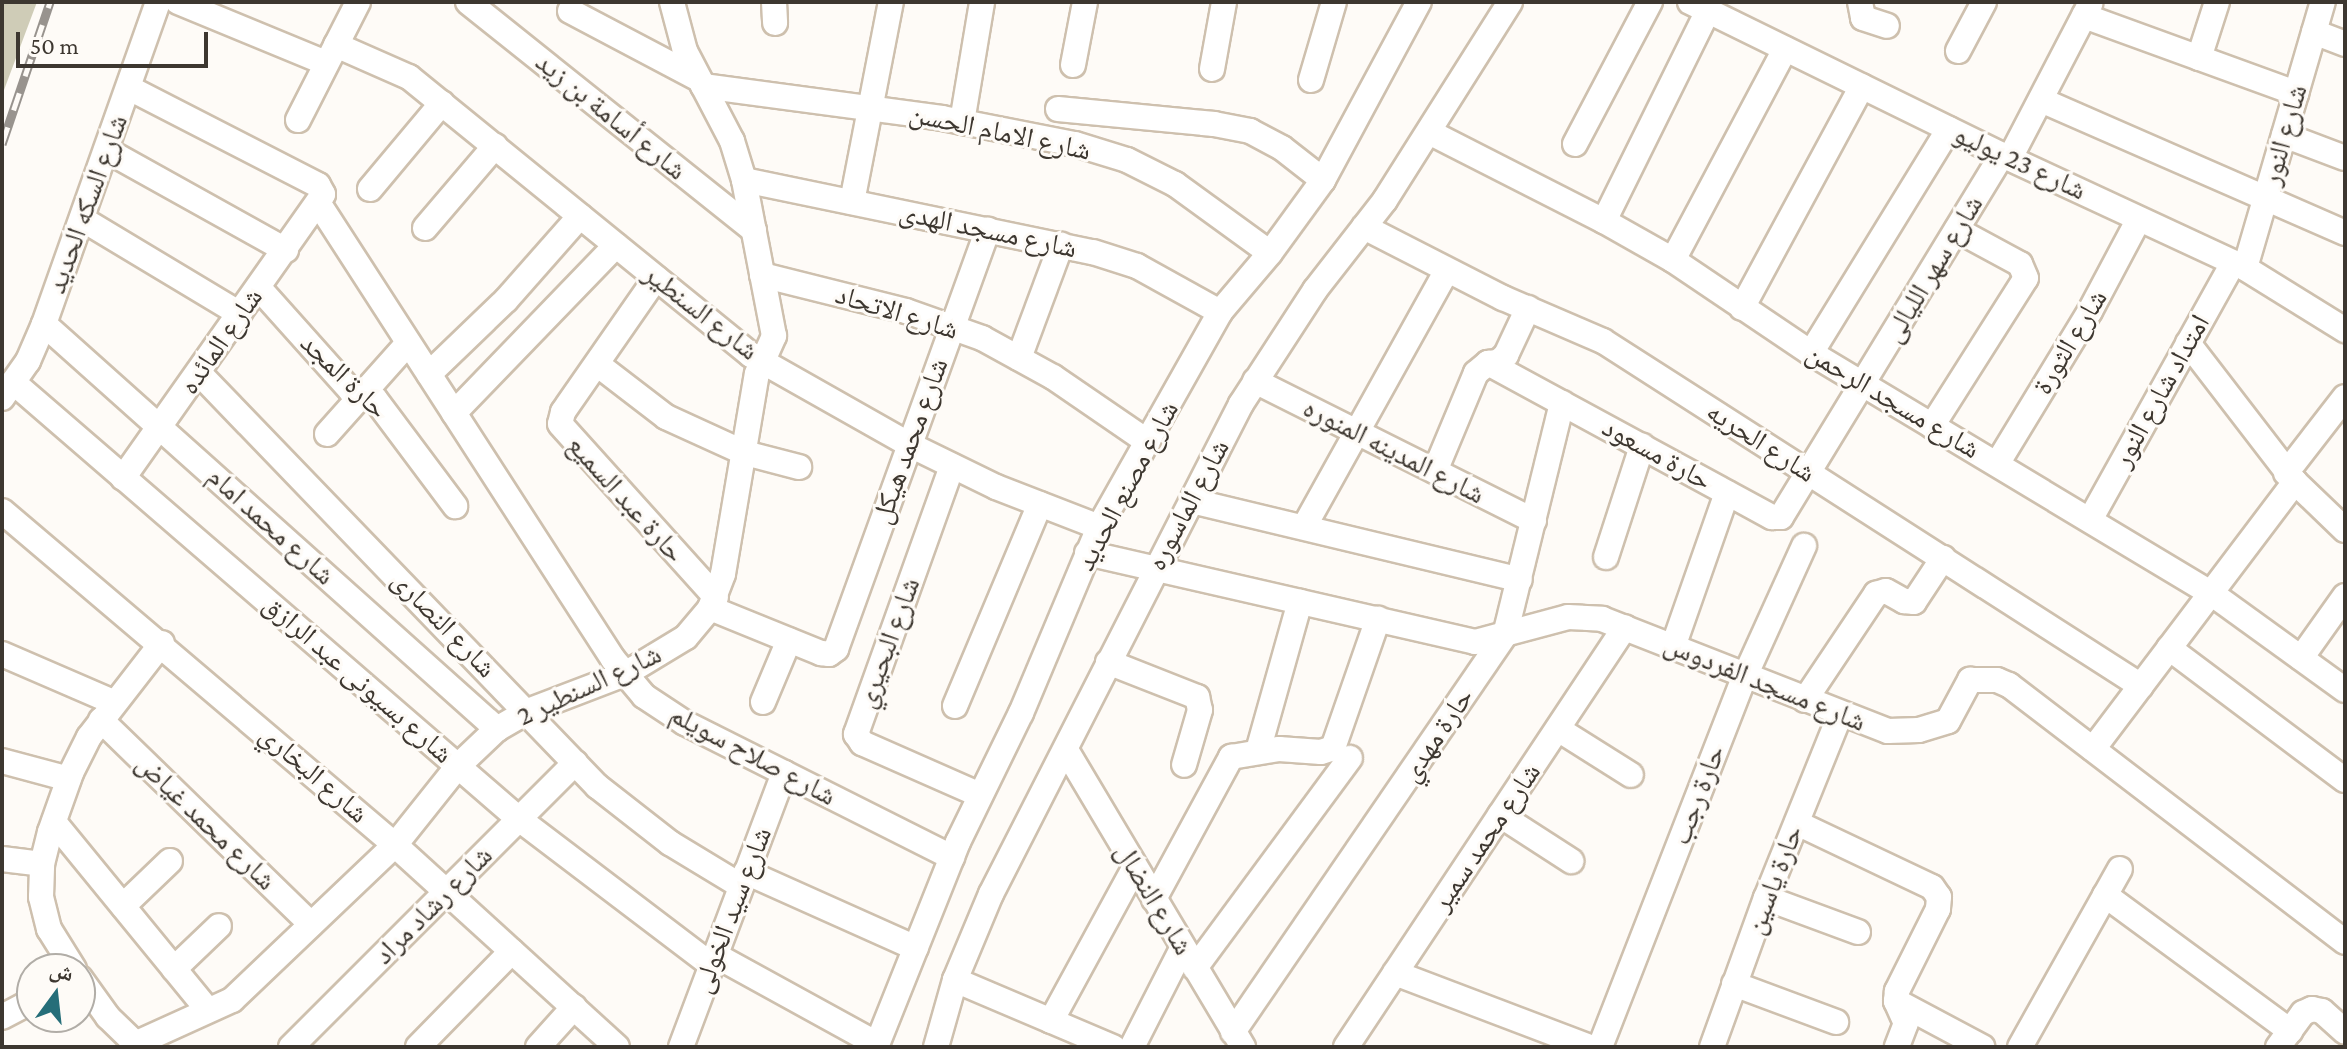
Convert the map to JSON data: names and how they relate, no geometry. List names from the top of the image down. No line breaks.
{"streets":{"street":["شارع أسامة بن زيد","شارع الامام الحسن","شارع النور","شارع 23 يوليو","شارع السكه الحديد","شارع مسجد الهدى","شارع سهر الليالى","شارع السنطير","شارع الاتحاد","شارع المائده","شارع الثورة","حارة المجد","امتداد شارع النور","شارع مسجد الرحمن","شارع محمد هيكل","شارع الحريه","شارع المدينه المنوره","حارة مسعود","شارع مصنع الحديد","حارة عبد السميع","شارع الماسوره","شارع محمد امام","شارع النصارى","شارع البحيري","شارع بسيونى عبد الرازق","شارع مسجد الفردوس","شارع السنطير 2","حارة مهدي","شارع صلاح سويلم","شارع البخاري","حارة رجب","شارع محمد غياض","شارع محمد سمير","حارة ياسين","شارع النضال","شارع رشاد مراد","شارع سيد الخولى"]},"crossings":[["شارع أسامة بن زيد","شارع السنطير 2"],["شارع الامام الحسن","شارع مصنع الحديد"],["شارع الامام الحسن","شارع السنطير 2"],["شارع النور","شارع 23 يوليو"],["شارع النور","امتداد شارع النور"],["شارع 23 يوليو","شارع سهر الليالى"],["شارع 23 يوليو","شارع الثورة"],["شارع 23 يوليو","امتداد شارع النور"],["شارع السكه الحديد","شارع محمد امام"],["شارع السكه الحديد","شارع بسيونى عبد الرازق"],["شارع السكه الحديد","شارع صلاح سويلم"],["شارع مسجد الهدى","شارع محمد هيكل"],["شارع مسجد الهدى","شارع مصنع الحديد"],["شارع مسجد الهدى","شارع السنطير 2"],["شارع سهر الليالى","شارع مسجد الرحمن"],["شارع سهر الليالى","شارع الحريه"],["شارع سهر الليالى","حارة مسعود"],["شارع السنطير","شارع محمد هيكل"],["شارع السنطير","شارع مصنع الحديد"],["شارع السنطير","حارة عبد السميع"],["شارع السنطير","شارع البحيري"],["شارع السنطير","شارع السنطير 2"],["شارع الاتحاد","شارع محمد هيكل"],["شارع الاتحاد","شارع مصنع الحديد"],["شارع الاتحاد","شارع السنطير 2"],["شارع المائده","حارة المجد"],["شارع المائده","شارع محمد امام"],["شارع المائده","شارع النصارى"],["شارع المائده","شارع بسيونى عبد الرازق"],["شارع المائده","شارع صلاح سويلم"],["شارع الثورة","شارع مسجد الرحمن"],["امتداد شارع النور","شارع مسجد الرحمن"],["شارع مسجد الرحمن","شارع الماسوره"],["شارع الحريه","حارة مسعود"],["شارع الحريه","شارع الماسوره"],["شارع المدينه المنوره","شارع الماسوره"],["شارع المدينه المنوره","حارة مهدي"],["حارة مسعود","حارة مهدي"],["شارع مصنع الحديد","شارع النصارى"],["شارع مصنع الحديد","شارع البحيري"],["شارع مصنع الحديد","شارع بسيونى عبد الرازق"],["شارع مصنع الحديد","شارع مسجد الفردوس"],["شارع مصنع الحديد","شارع صلاح سويلم"],["حارة عبد السميع","شارع السنطير 2"],["شارع الماسوره","شارع مسجد الفردوس"],["شارع الماسوره","شارع النضال"],["شارع محمد امام","شارع السنطير 2"],["شارع النصارى","شارع السنطير 2"],["شارع النصارى","شارع رشاد مراد"],["شارع النصارى","شارع سيد الخولى"],["شارع بسيونى عبد الرازق","شارع السنطير 2"],["شارع بسيونى عبد الرازق","شارع رشاد مراد"],["شارع بسيونى عبد الرازق","شارع سيد الخولى"],["شارع مسجد الفردوس","حارة مهدي"],["شارع مسجد الفردوس","حارة رجب"],["شارع مسجد الفردوس","شارع محمد سمير"],["شارع مسجد الفردوس","حارة ياسين"],["شارع السنطير 2","شارع صلاح سويلم"],["شارع السنطير 2","شارع البخاري"],["شارع السنطير 2","شارع محمد غياض"],["حارة مهدي","شارع النضال"],["شارع صلاح سويلم","شارع سيد الخولى"],["شارع البخاري","شارع رشاد مراد"]],"scale_bar":"50 m","north":"top"}
